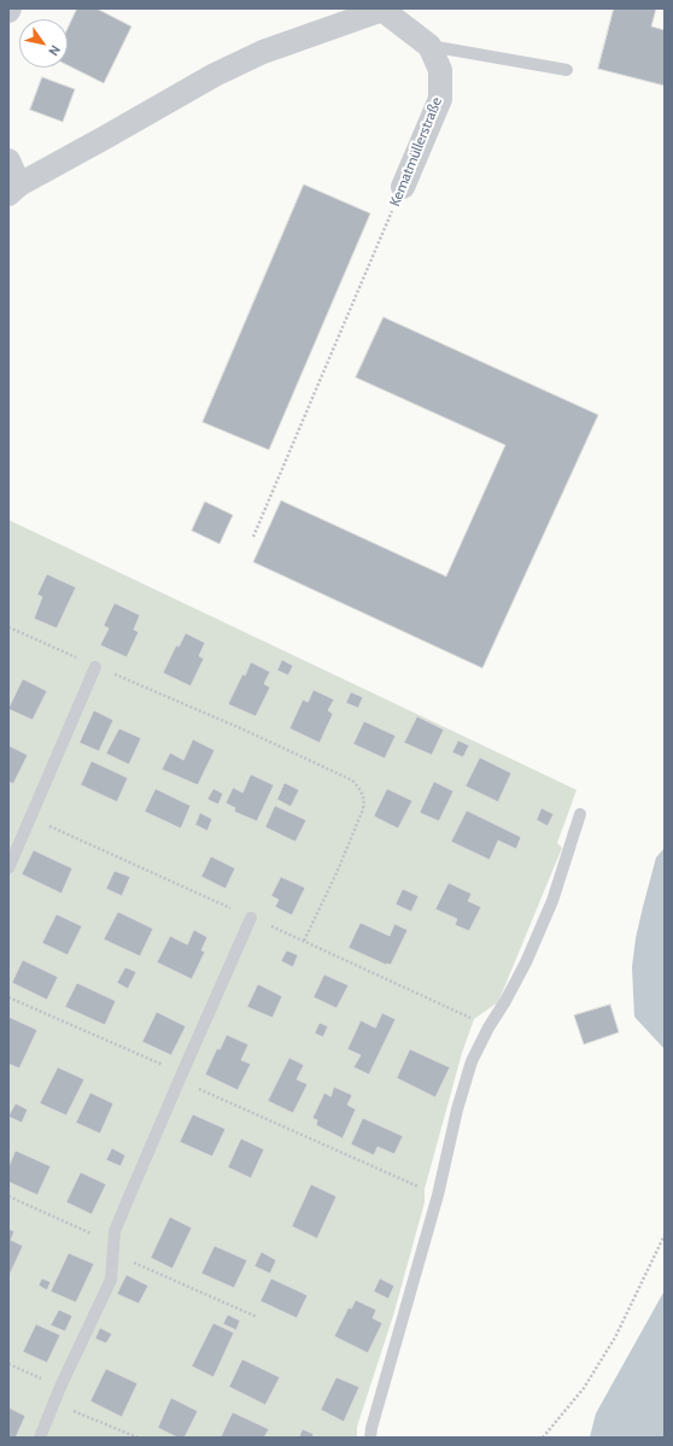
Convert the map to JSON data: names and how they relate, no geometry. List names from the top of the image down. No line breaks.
{"streets":{"street":["Kematmüllerstraße"]},"north":"bottom right"}
